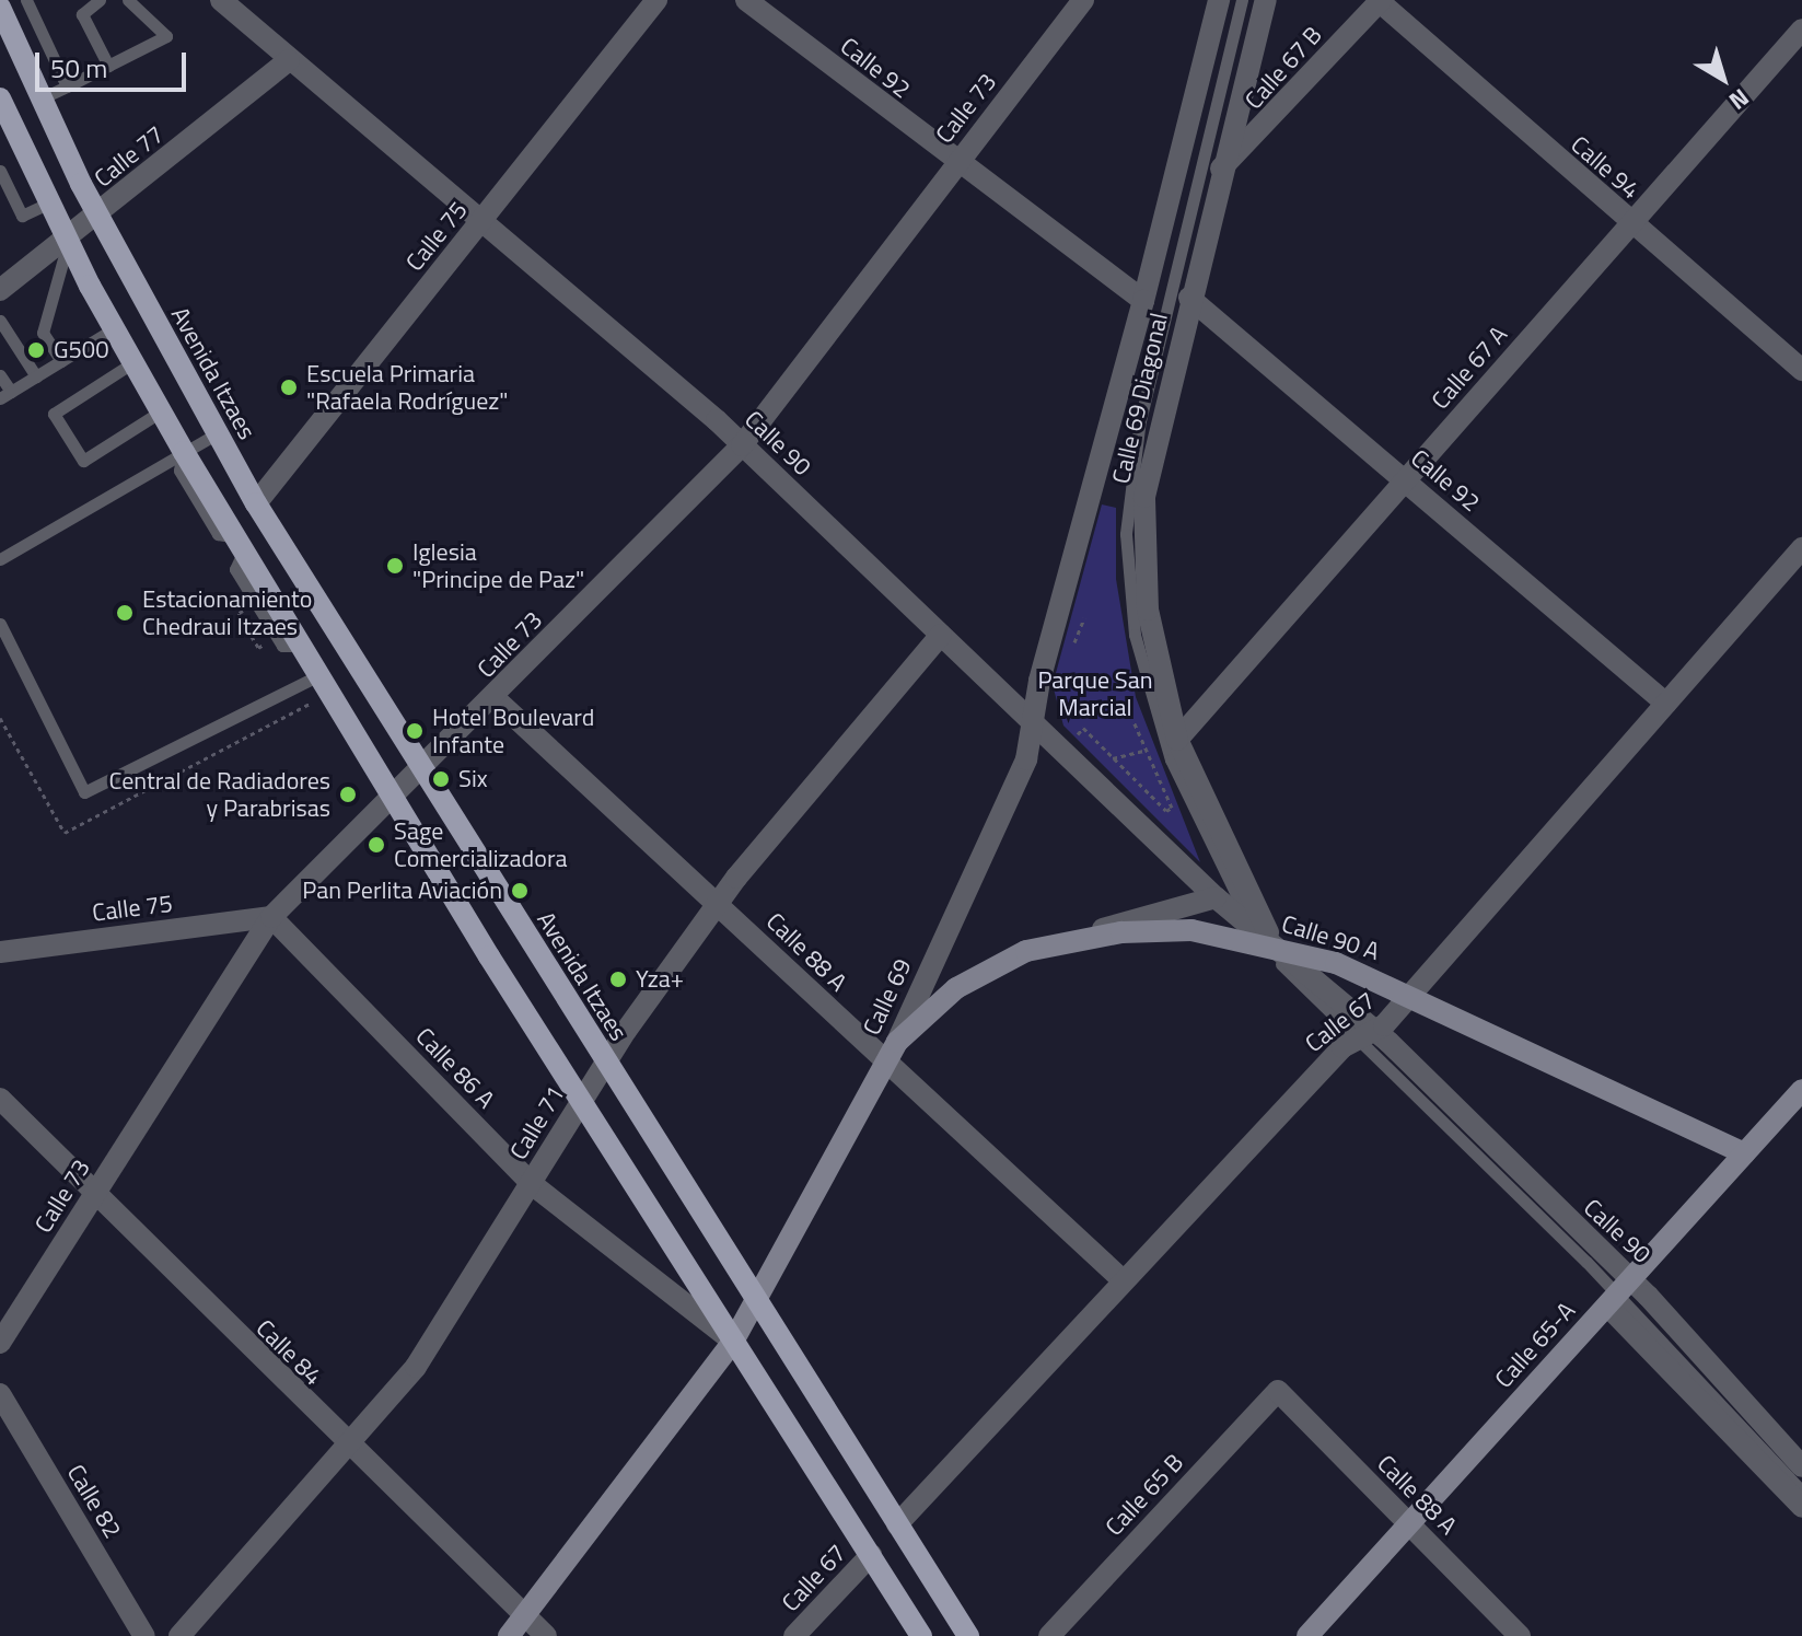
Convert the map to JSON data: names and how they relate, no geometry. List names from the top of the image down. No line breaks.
{"streets":{"main road":["Avenida Itzaes","Calle 90 A","Calle 69","Calle 65-A"],"street":["Calle 92","Calle 67 B","Calle 73","Calle 77","Calle 94","Calle 75","Calle 67 A","Calle 69 Diagonal","Calle 90","Calle 88 A","Calle 67","Calle 86 A","Calle 71","Calle 84","Calle 65 B","Calle 82"]},"crossings":[["Calle 92","Calle 73"],["Calle 92","Calle 67 A"],["Calle 92","Calle 69 Diagonal"],["Calle 92","Calle 69"],["Calle 92","Calle 67"],["Calle 67 B","Calle 94"],["Calle 67 B","Calle 69 Diagonal"],["Calle 73","Calle 75"],["Calle 73","Avenida Itzaes"],["Calle 73","Calle 90"],["Calle 73","Calle 88 A"],["Calle 73","Calle 86 A"],["Calle 73","Calle 84"],["Calle 77","Avenida Itzaes"],["Calle 77","Calle 90"],["Calle 94","Calle 67 A"],["Calle 75","Avenida Itzaes"],["Calle 75","Calle 90"],["Calle 75","Calle 86 A"],["Calle 67 A","Calle 69 Diagonal"],["Avenida Itzaes","Calle 69"],["Avenida Itzaes","Calle 67"],["Avenida Itzaes","Calle 71"],["Calle 69 Diagonal","Calle 90"],["Calle 69 Diagonal","Calle 90 A"],["Calle 90","Calle 90 A"],["Calle 90","Calle 69"],["Calle 90","Calle 67"],["Calle 90","Calle 71"],["Calle 90","Calle 65-A"],["Calle 90 A","Calle 69"],["Calle 90 A","Calle 67"],["Calle 90 A","Calle 65-A"],["Calle 88 A","Calle 69"],["Calle 88 A","Calle 67"],["Calle 88 A","Calle 71"],["Calle 88 A","Calle 65-A"],["Calle 88 A","Calle 65 B"],["Calle 69","Calle 86 A"],["Calle 69","Calle 84"],["Calle 86 A","Calle 71"],["Calle 71","Calle 84"]],"parks":["Parque San Marcial"],"places":["G500","Escuela Primaria \"Rafaela Rodríguez\"","Iglesia \"Principe de Paz\"","Estacionamiento Chedraui Itzaes","Hotel Boulevard Infante","Six","Central de Radiadores y Parabrisas","Sage Comercializadora","Pan Perlita Aviación","Yza+"],"scale_bar":"50 m","north":"bottom right"}
